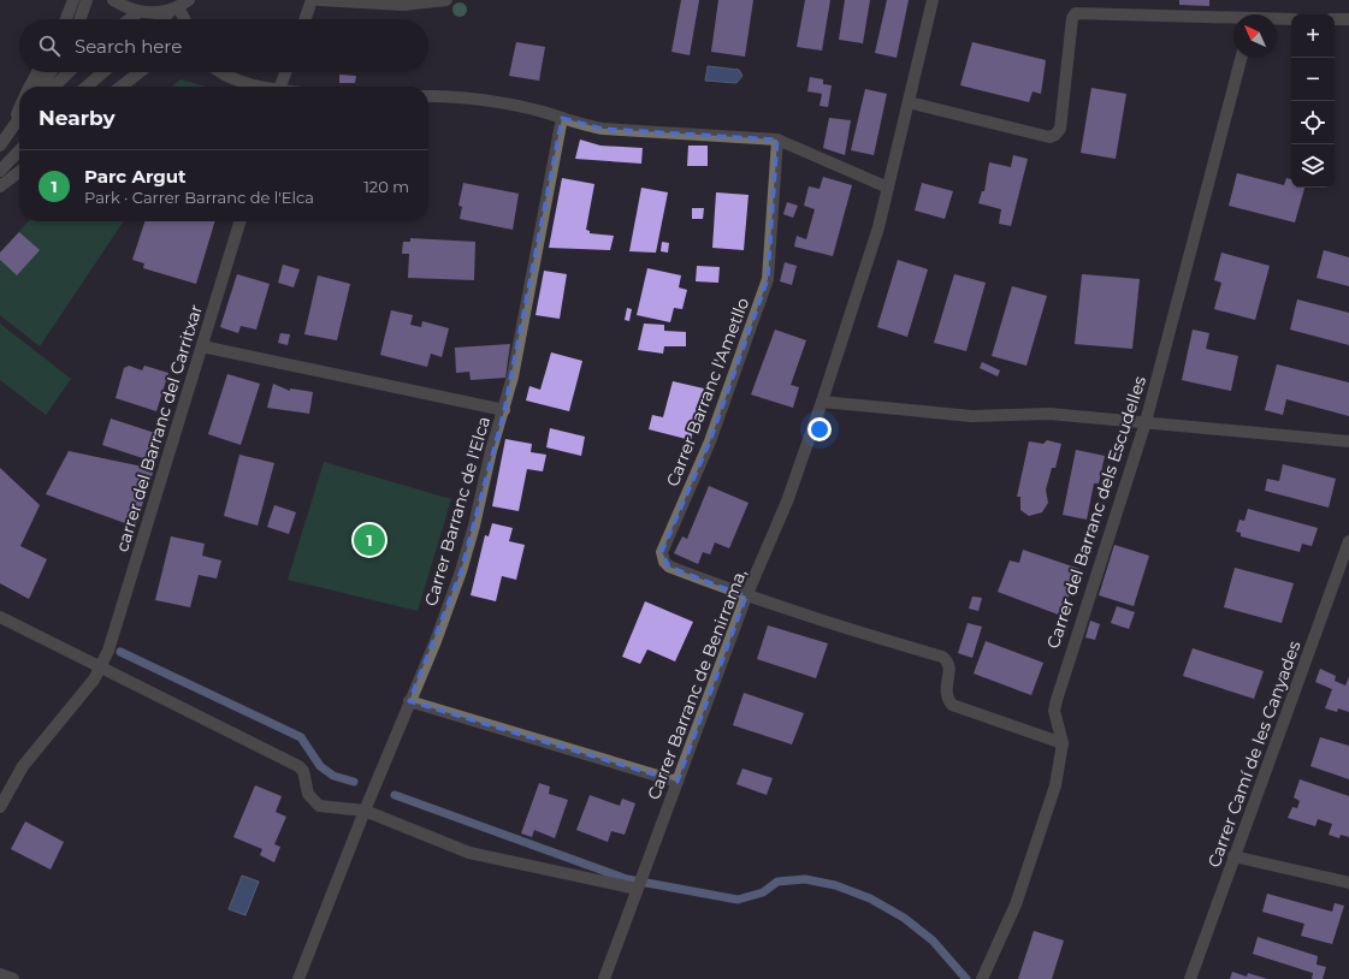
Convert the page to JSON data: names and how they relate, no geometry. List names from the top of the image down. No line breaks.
{"streets":{"street":["Carrer Barranc l'Ametllo","carrer del Barranc del Carritxar","Carrer Barranc de l'Elca","Carrer del Barranc dels Escudelles","Carrer Barranc de Benirrama,","Carrer Camí de les Canyades"]},"crossings":[["Carrer Barranc l'Ametllo","Carrer Barranc de Benirrama,"]],"north":"top left","page":{"map_buttons":["+","−"],"search":"Search here","heading":"Nearby","list":[{"mark":"1","name":"Parc Argut","note":"Park · Carrer Barranc de l'Elca","value":"120 m"}],"pins":"1"}}
